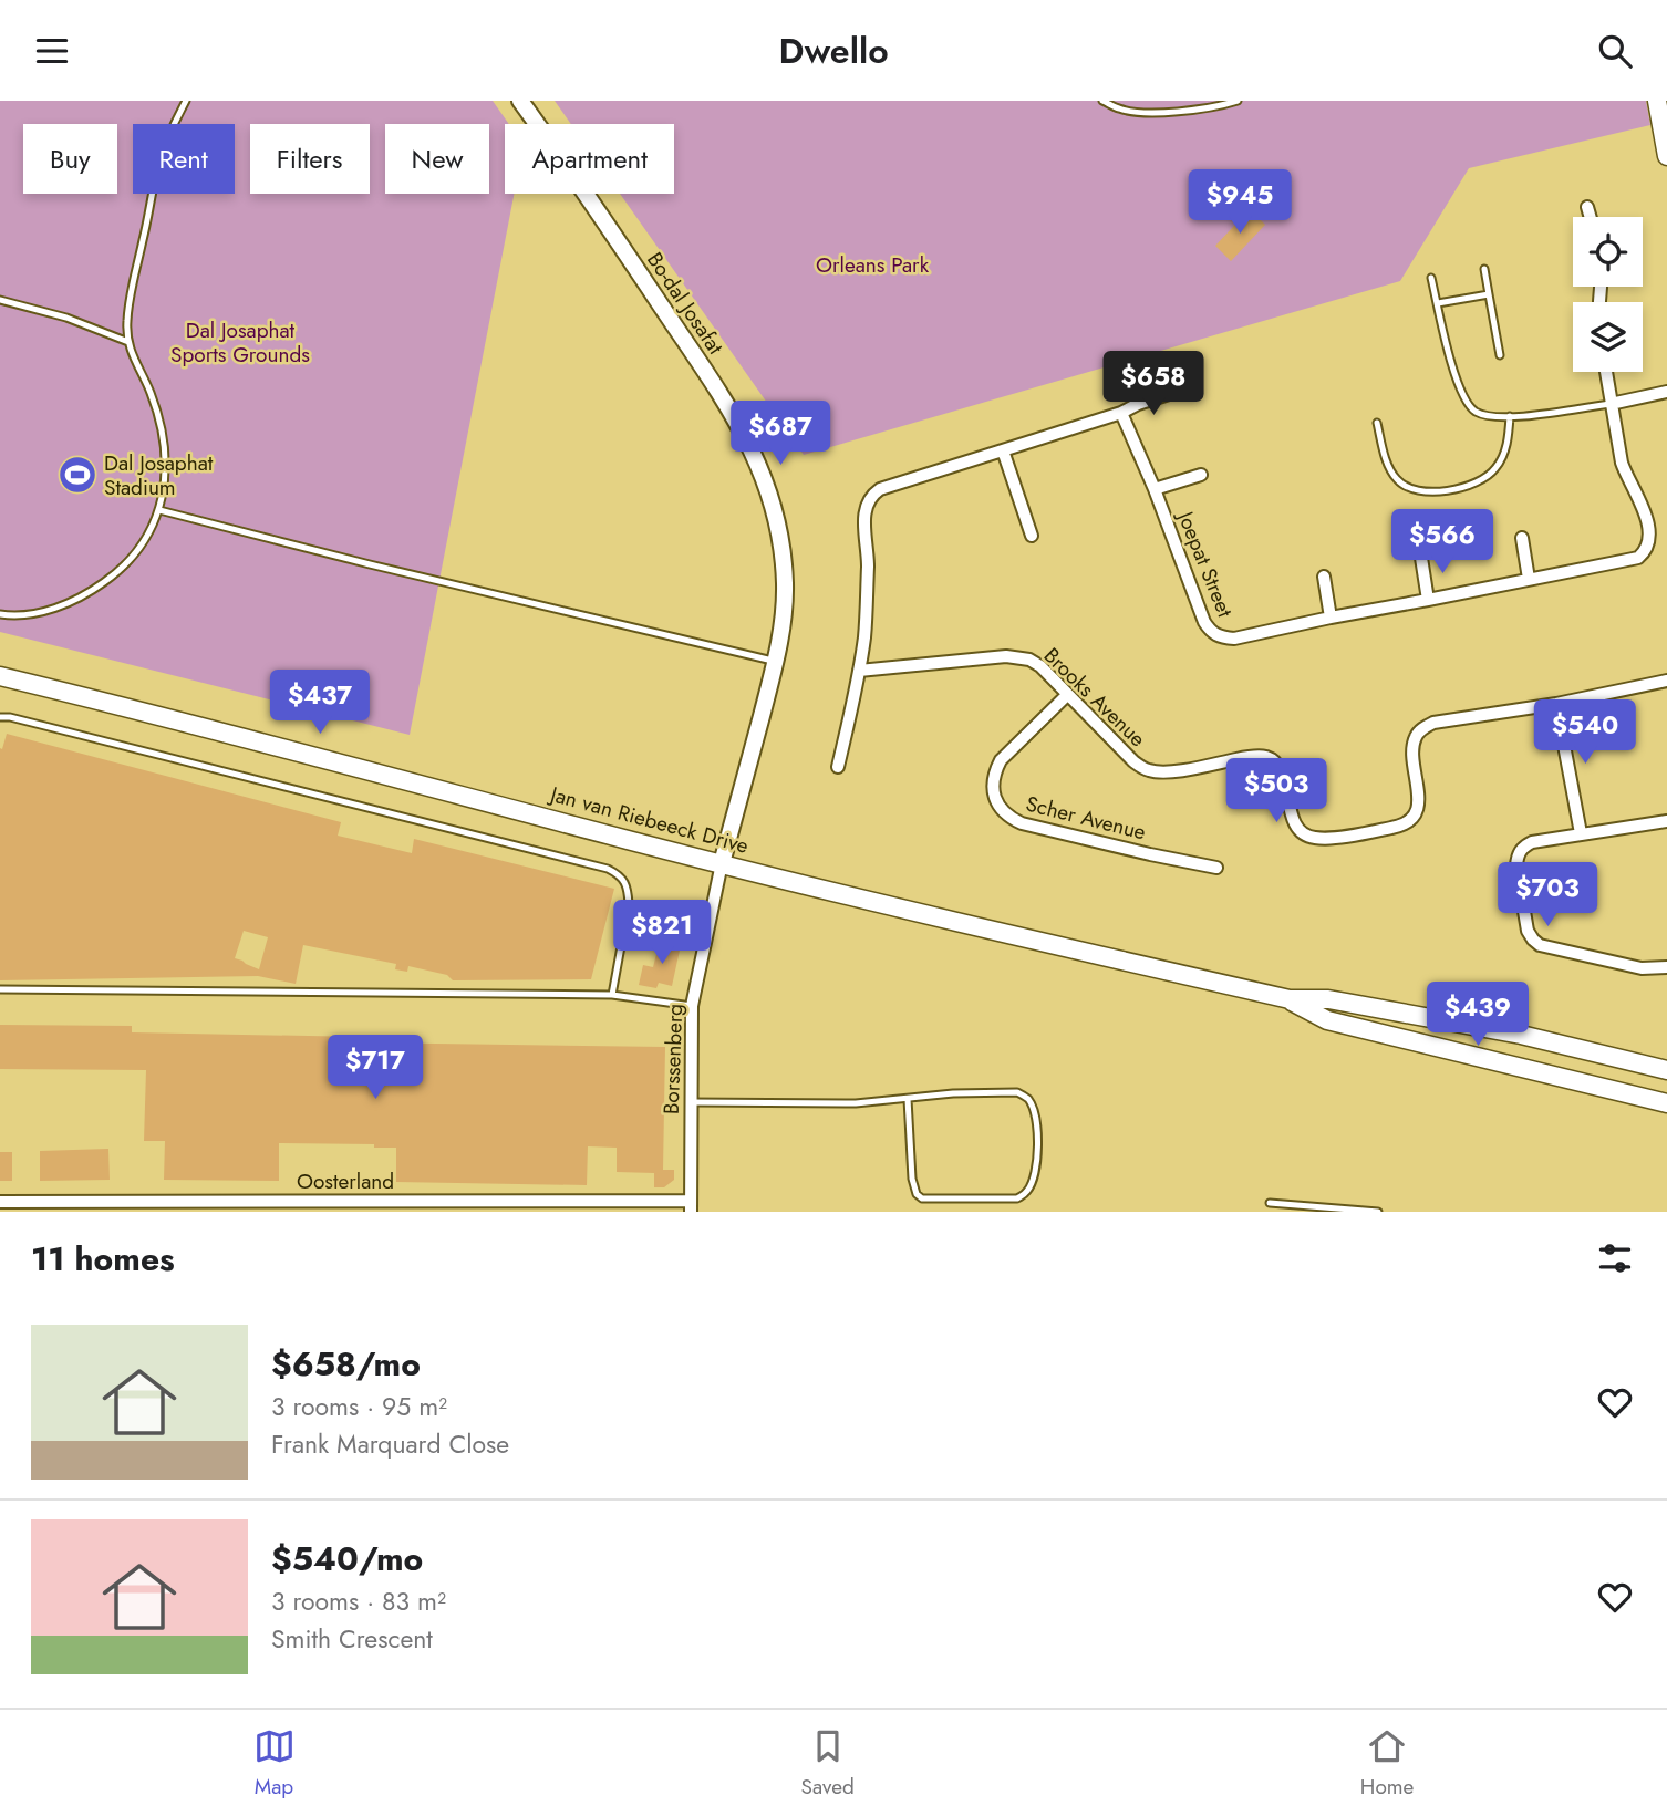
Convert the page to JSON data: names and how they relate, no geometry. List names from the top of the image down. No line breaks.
{"streets":{"main road":["Jan van Riebeeck Drive"],"street":["Bo-dal Josafat","Joepat Street","Brooks Avenue","Scher Avenue","Borssenberg","Oosterland"]},"crossings":[["Bo-dal Josafat","Jan van Riebeeck Drive"],["Bo-dal Josafat","Borssenberg"],["Brooks Avenue","Scher Avenue"],["Jan van Riebeeck Drive","Borssenberg"],["Borssenberg","Oosterland"]],"parks":["Orleans Park","Dal Josaphat Sports Grounds"],"places":{"sports":["Dal Josaphat Stadium"]},"page":{"header":"Dwello","chip":["Buy","Rent","Filters","New","Apartment"],"price":["$945","$658","$687","$566","$437","$540","$503","$703","$821","$439","$717"],"heading":"11 homes","list":[{"name":"$658/mo","note":"3 rooms · 95 m² · Frank Marquard Close"},{"name":"$540/mo","note":"3 rooms · 83 m² · Smith Crescent"}],"tabs":["Map","Saved","Home"]}}
